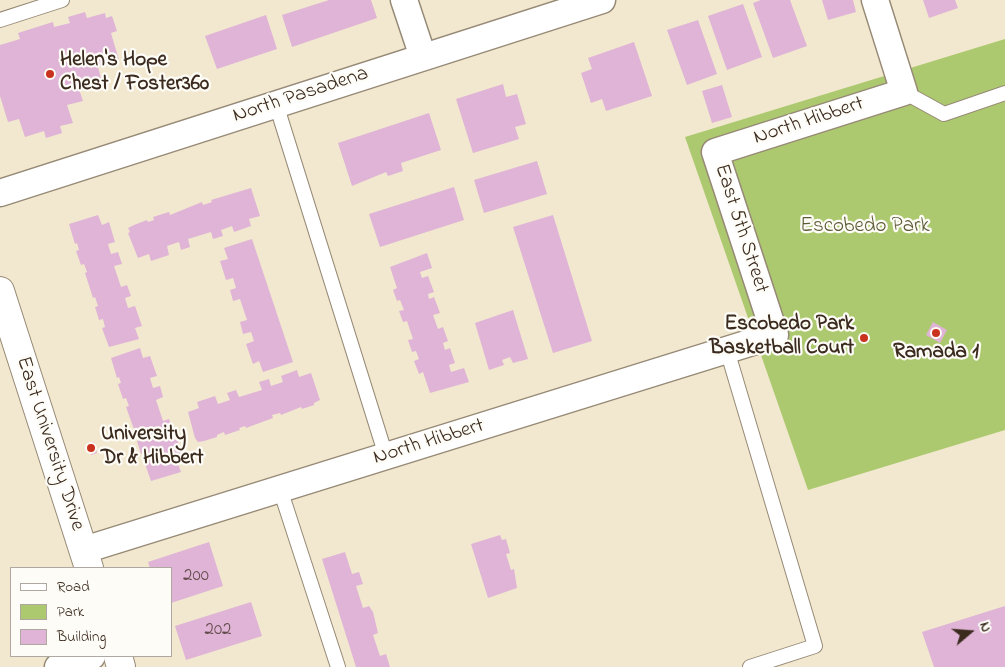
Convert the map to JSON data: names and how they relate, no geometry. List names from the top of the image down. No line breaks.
{"streets":{"main road":["East University Drive"],"street":["North Pasadena","North Hibbert","East 5th Street"]},"crossings":[["North Hibbert","East 5th Street"],["North Hibbert","East University Drive"]],"parks":["Escobedo Park"],"places":["Helen's Hope Chest / Foster360","Ramada 1","Escobedo Park Basketball Court","University Dr & Hibbert"],"house_numbers":["200","202"],"legend":["Road","Park","Building"],"north":"right"}
